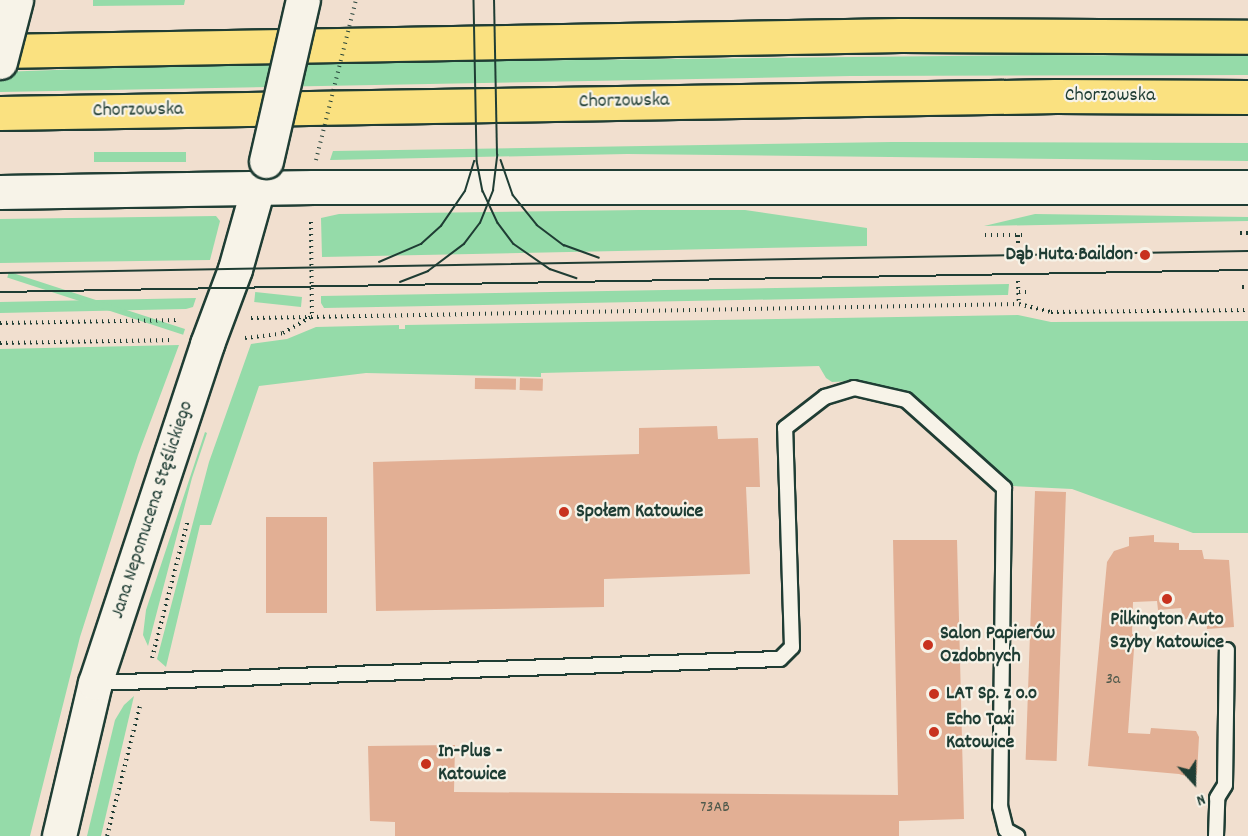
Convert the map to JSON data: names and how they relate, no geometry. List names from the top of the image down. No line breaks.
{"streets":{"main road":["Chorzowska","Jana Nepomucena Stęślickiego"]},"places":["Dąb Huta Baildon","Społem Katowice","Pilkington Auto Szyby Katowice","Salon Papierów Ozdobnych","LAT Sp. z o.o","Echo Taxi Katowice","In-Plus - Katowice"],"house_numbers":["3a","73AB"],"north":"bottom"}
